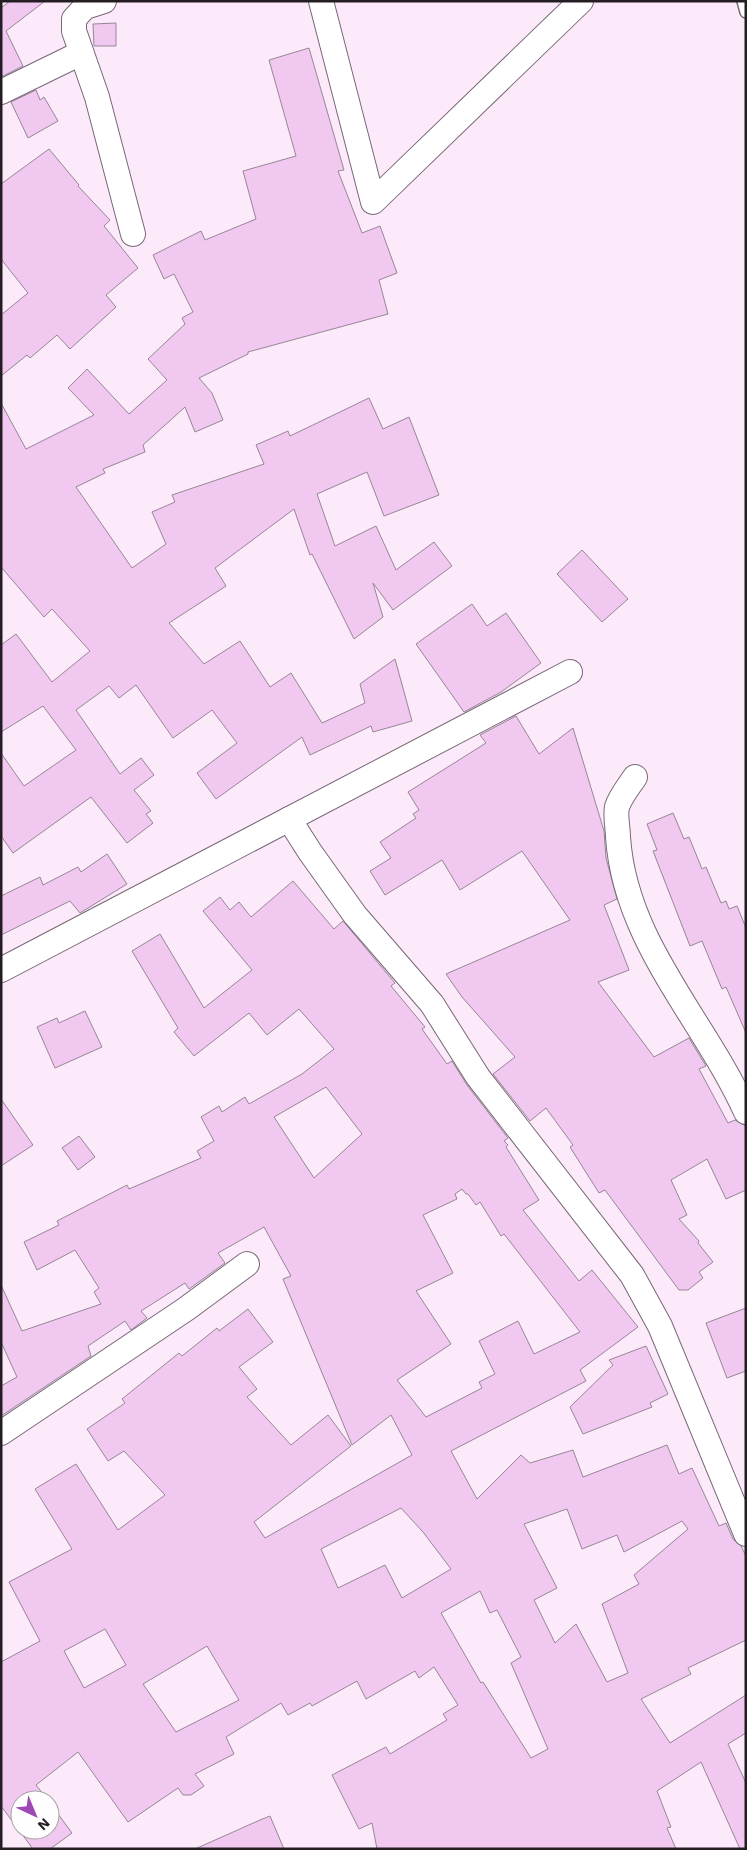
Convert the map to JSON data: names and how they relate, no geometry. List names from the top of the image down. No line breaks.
{"north":"bottom right"}
